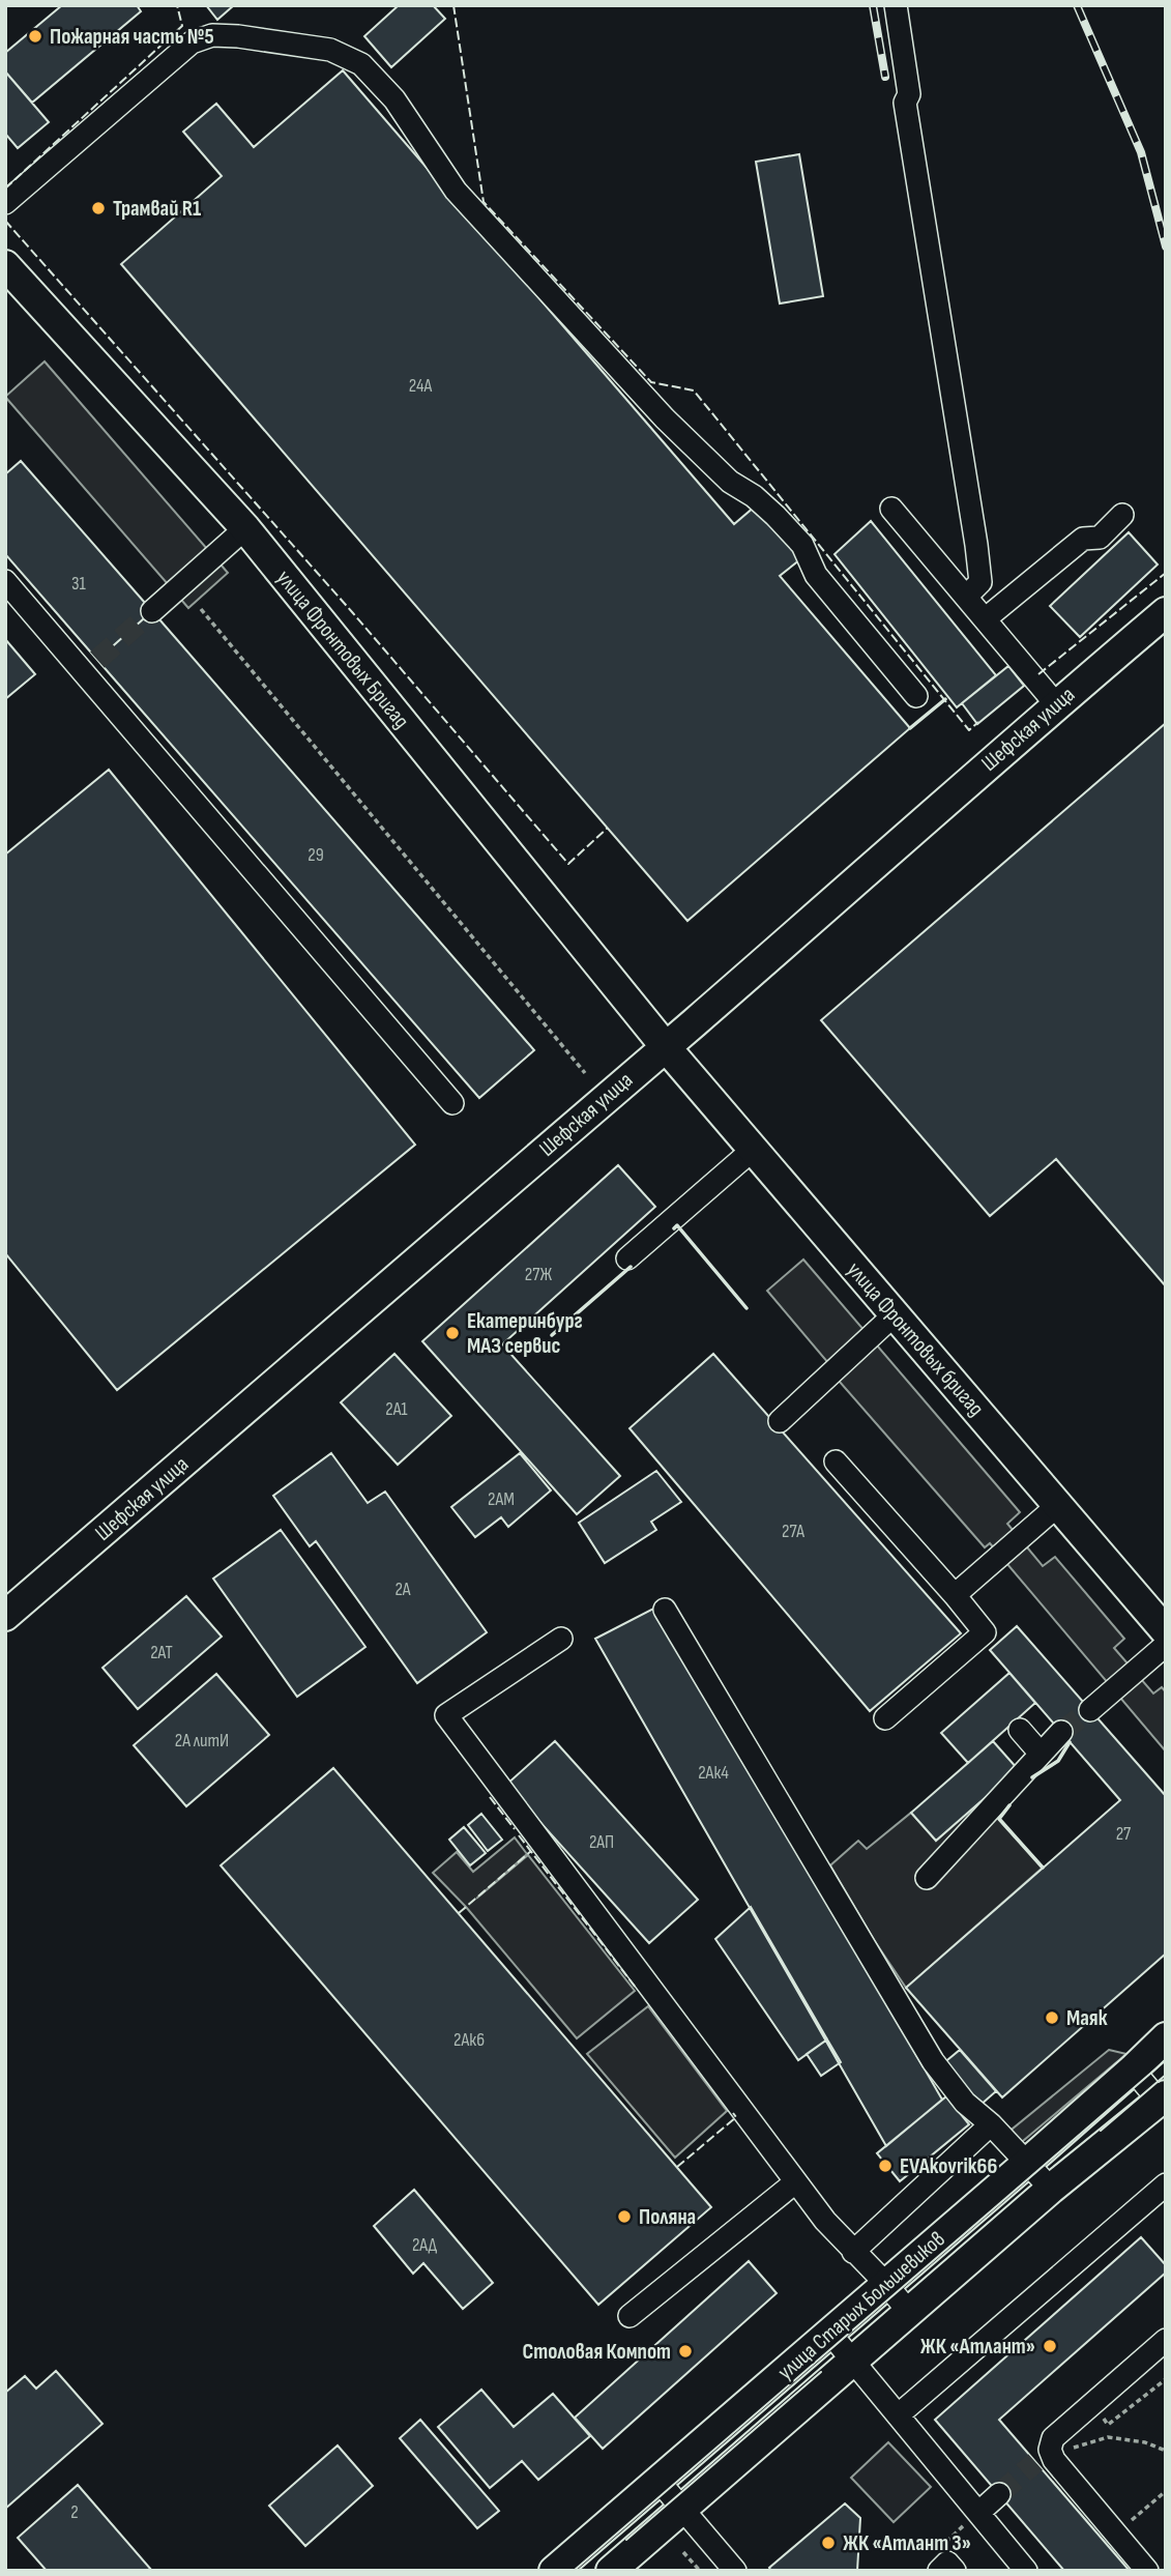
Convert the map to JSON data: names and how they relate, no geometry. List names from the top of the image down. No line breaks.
{"streets":{"main road":["улица Фронтовых Бригад","Шефская улица","улица Фронтовых бригад","улица Старых Большевиков"]},"crossings":[["улица Фронтовых Бригад","Шефская улица"],["улица Фронтовых Бригад","улица Фронтовых бригад"],["Шефская улица","улица Фронтовых бригад"]],"places":["Пожарная часть №5","Трамвай R1","Екатеринбург МАЗ сервис","Маяк","EVAkovrik66","Поляна","ЖК «Атлант»","Столовая Компот","ЖК «Атлант 3»"],"house_numbers":["24А","31","29","27Ж","2А1","2АМ","27А","2А","2АТ","2А литИ","2Ак4","27","2АП","2Ак6","2АД","2"]}
